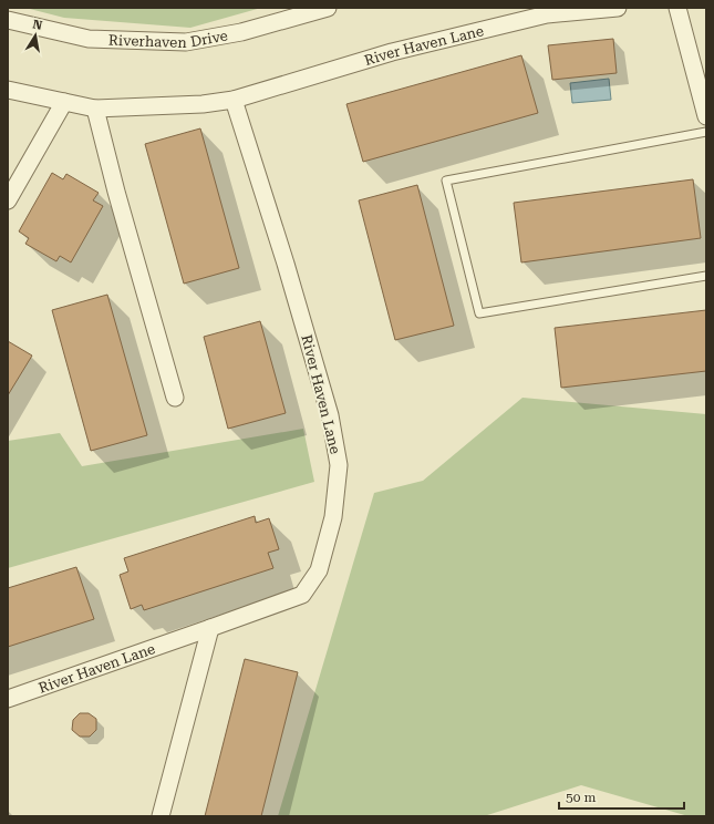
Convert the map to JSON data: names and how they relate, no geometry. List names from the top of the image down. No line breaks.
{"streets":{"street":["Riverhaven Drive","River Haven Lane"]},"scale_bar":"50 m","north":"top"}
